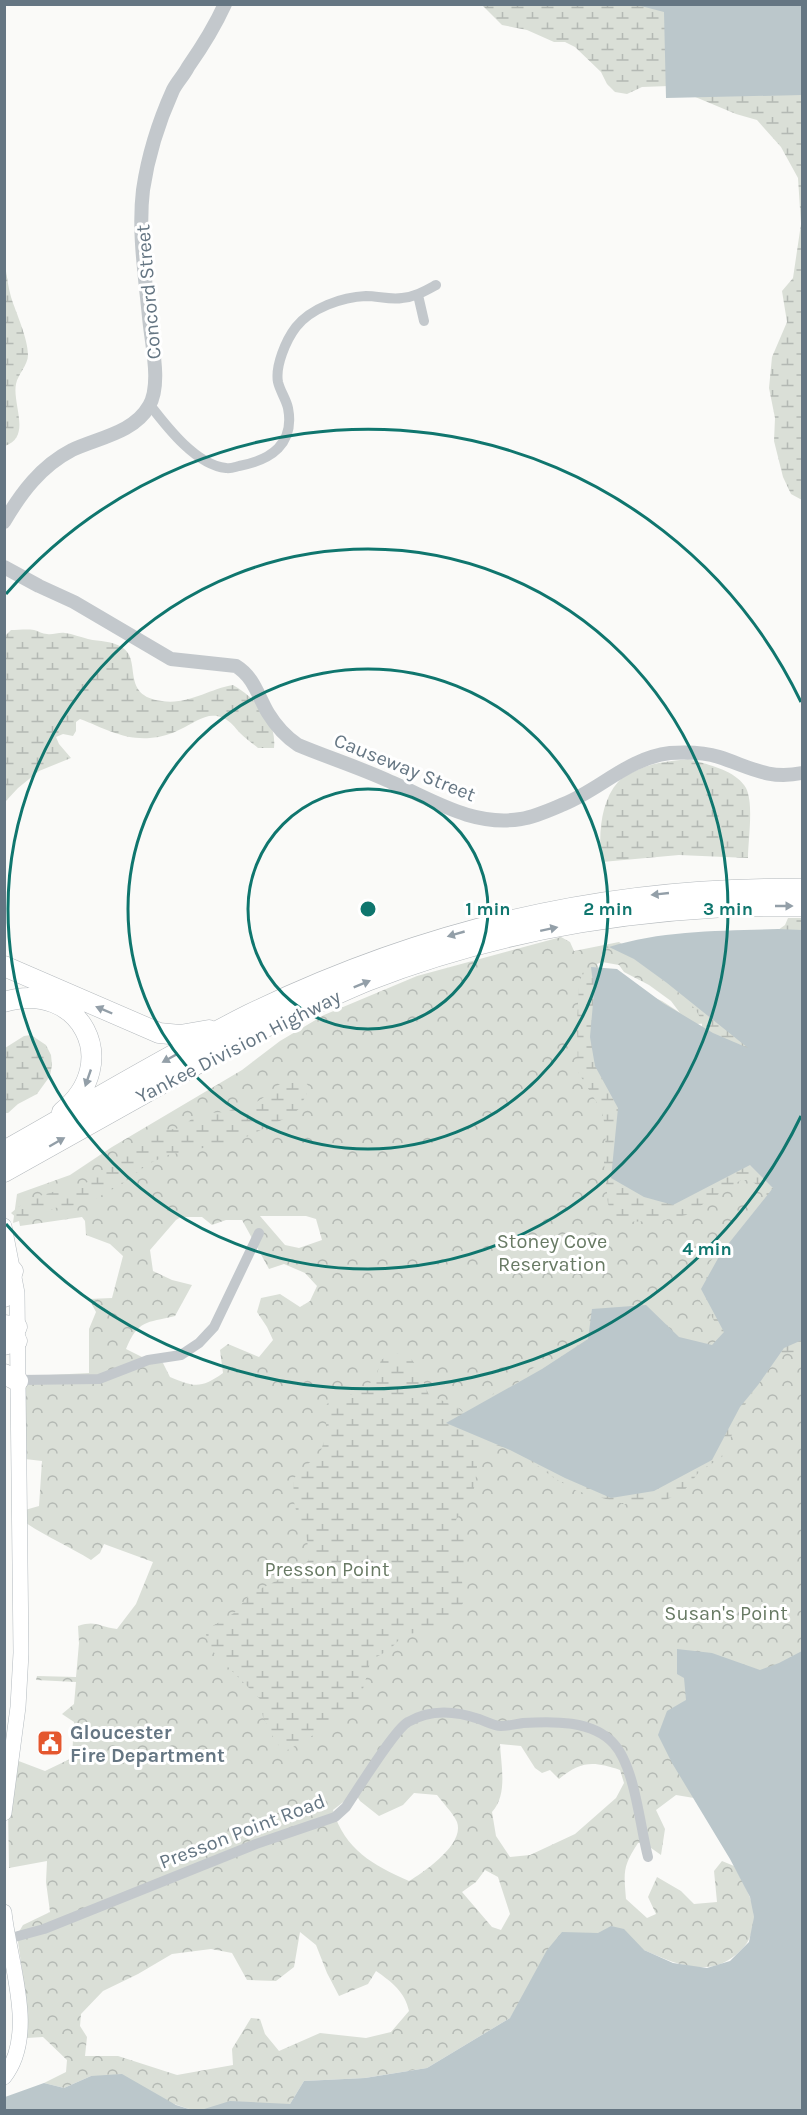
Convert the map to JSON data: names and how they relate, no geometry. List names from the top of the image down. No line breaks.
{"streets":{"highway":["Yankee Division Highway"],"street":["Concord Street","Causeway Street","Presson Point Road"]},"parks":["Stoney Cove Reservation","Presson Point","Susan's Point"],"places":{"public building":["Gloucester Fire Department"]},"rings":["1 min","2 min","3 min","4 min"]}
